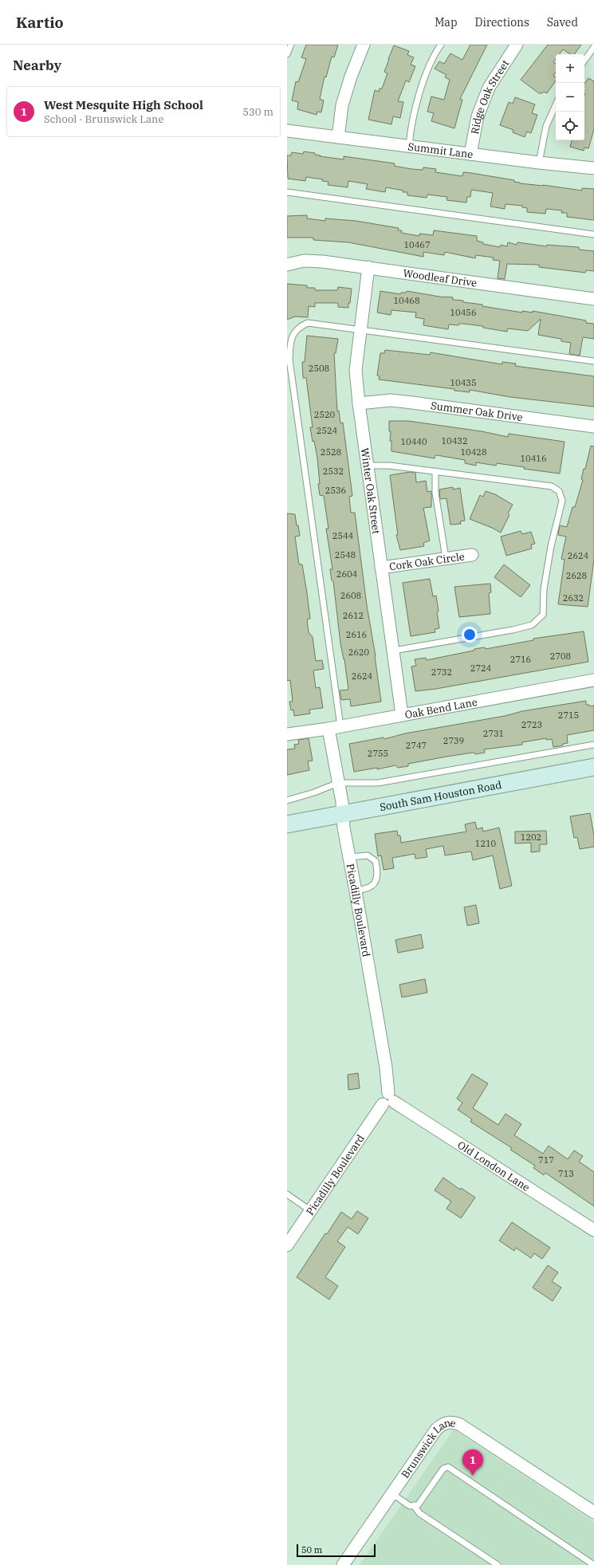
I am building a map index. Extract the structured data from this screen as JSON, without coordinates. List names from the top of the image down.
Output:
{
  "streets": {
    "street": [
      "Ridge Oak Street",
      "Summit Lane",
      "Woodleaf Drive",
      "Summer Oak Drive",
      "Winter Oak Street",
      "Cork Oak Circle",
      "Oak Bend Lane",
      "South Sam Houston Road",
      "Picadilly Boulevard",
      "Old London Lane",
      "Brunswick Lane"
    ]
  },
  "crossings": [
    ["Ridge Oak Street", "Summit Lane"],
    ["Woodleaf Drive", "Winter Oak Street"],
    ["Summer Oak Drive", "Winter Oak Street"],
    ["Winter Oak Street", "Cork Oak Circle"],
    ["Winter Oak Street", "Oak Bend Lane"],
    ["Oak Bend Lane", "Picadilly Boulevard"],
    ["South Sam Houston Road", "Picadilly Boulevard"],
    ["Picadilly Boulevard", "Old London Lane"]
  ],
  "house_numbers": [
    "10467",
    "10468",
    "10456",
    "2508",
    "10435",
    "2520",
    "2524",
    "10432",
    "10440",
    "2528",
    "10428",
    "10416",
    "2532",
    "2536",
    "2544",
    "2548",
    "2624",
    "2604",
    "2628",
    "2608",
    "2632",
    "2612",
    "2616",
    "2620",
    "2708",
    "2716",
    "2724",
    "2732",
    "2624",
    "2715",
    "2723",
    "2731",
    "2739",
    "2747",
    "2755",
    "1202",
    "1210",
    "717",
    "713"
  ],
  "scale_bar": "50 m",
  "page": {
    "header": "Kartio",
    "nav": ["Map", "Directions", "Saved"],
    "heading": "Nearby",
    "map_buttons": ["+", "−"],
    "list": [
      {
        "mark": "1",
        "name": "West Mesquite High School",
        "note": "School · Brunswick Lane",
        "value": "530 m"
      }
    ],
    "pins": "1",
    "scale": "50 m"
  }
}
